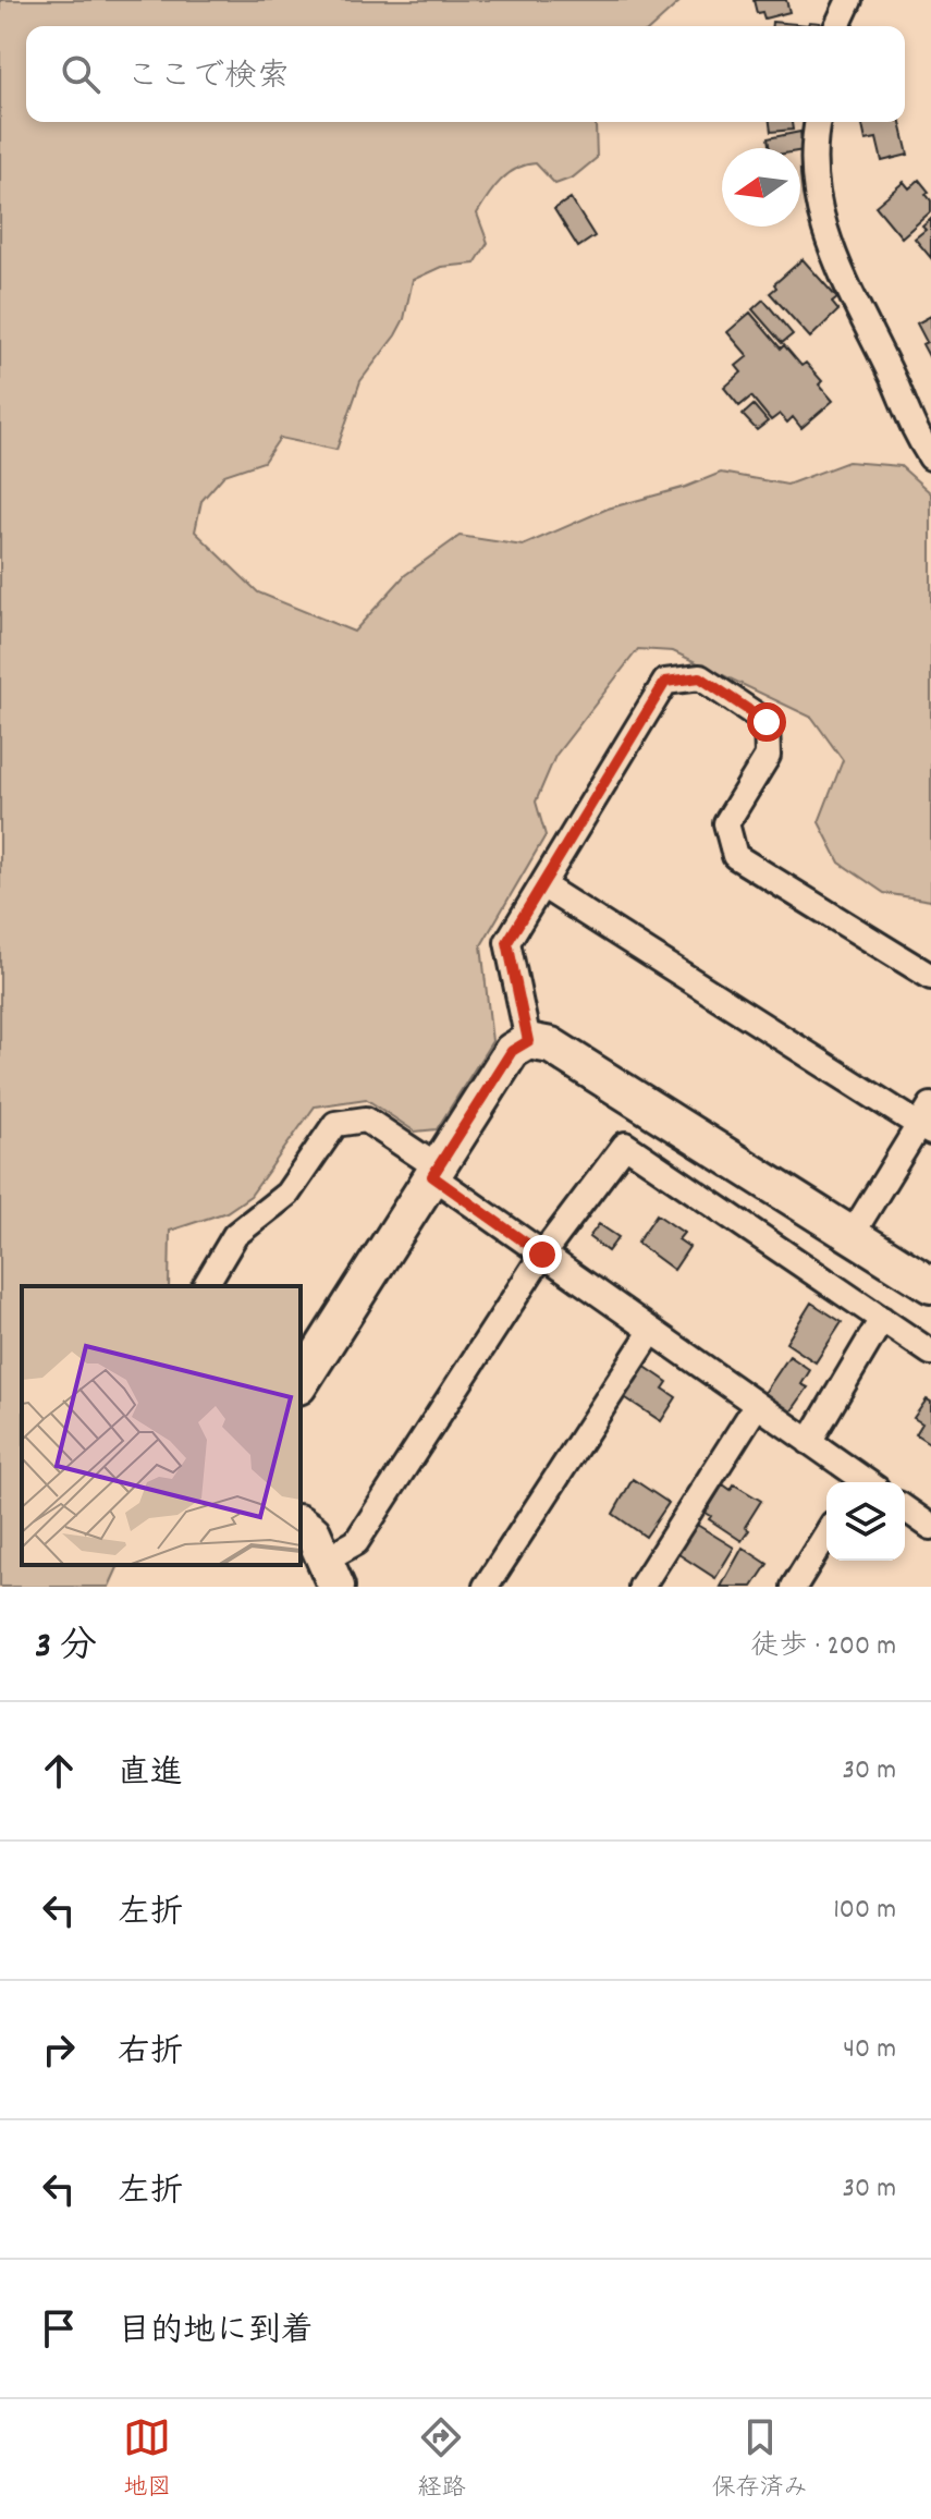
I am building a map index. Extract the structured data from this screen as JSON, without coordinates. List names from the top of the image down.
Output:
{
  "north": "left",
  "page": {
    "search": "ここで検索",
    "heading": ["3 分", "徒歩 · 200 m"],
    "list": [
      ["直進", "30 m"],
      ["左折", "100 m"],
      ["右折", "40 m"],
      ["左折", "30 m"],
      "目的地に到着"
    ],
    "nav": ["地図", "経路", "保存済み"]
  }
}
